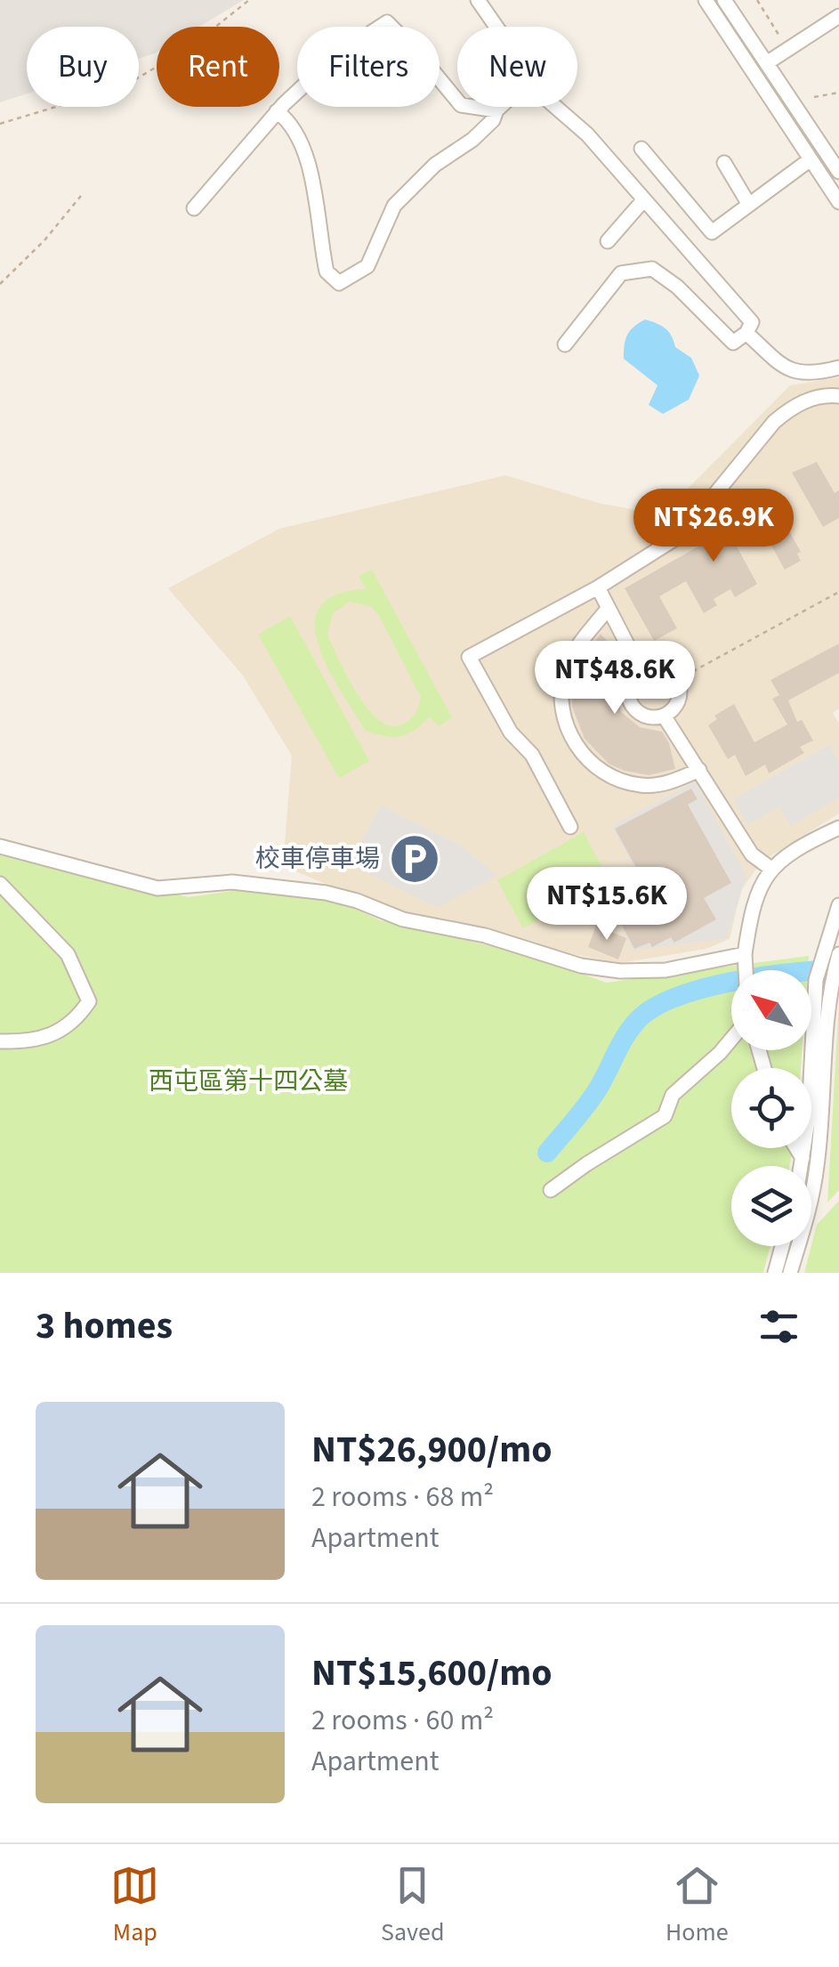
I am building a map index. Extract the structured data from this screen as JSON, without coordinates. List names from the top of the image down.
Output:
{
  "parks": ["西屯區第十四公墓"],
  "places": {
    "parking": ["校車停車場"]
  },
  "north": "top left",
  "page": {
    "chip": [
      "Buy",
      "Rent",
      "Filters",
      "New"
    ],
    "price": ["NT$26.9K", "NT$48.6K", "NT$15.6K"],
    "heading": "3 homes",
    "list": [
      {
        "name": "NT$26,900/mo",
        "note": "2 rooms · 68 m² · Apartment"
      },
      {
        "name": "NT$15,600/mo",
        "note": "2 rooms · 60 m² · Apartment"
      }
    ],
    "tabs": ["Map", "Saved", "Home"]
  }
}
